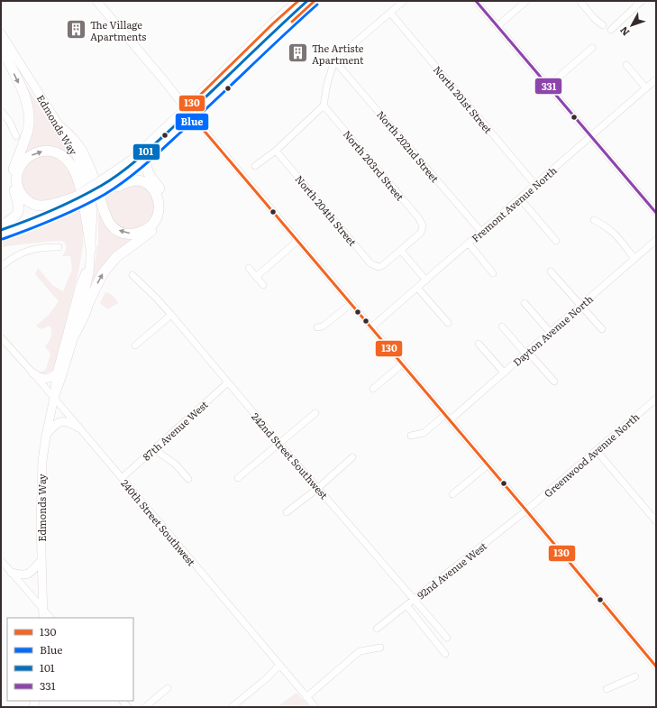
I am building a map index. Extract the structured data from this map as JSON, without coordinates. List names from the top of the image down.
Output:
{
  "streets": {
    "main road": ["Edmonds Way"],
    "street": [
      "North 201st Street",
      "North 202nd Street",
      "North 203rd Street",
      "Fremont Avenue North",
      "North 204th Street",
      "Dayton Avenue North",
      "87th Avenue West",
      "Greenwood Avenue North",
      "242nd Street Southwest",
      "240th Street Southwest",
      "92nd Avenue West"
    ]
  },
  "crossings": [
    ["North 201st Street", "Fremont Avenue North"],
    ["Edmonds Way", "240th Street Southwest"],
    ["North 202nd Street", "Fremont Avenue North"],
    ["North 203rd Street", "North 204th Street"],
    ["87th Avenue West", "242nd Street Southwest"],
    ["87th Avenue West", "240th Street Southwest"],
    ["Greenwood Avenue North", "92nd Avenue West"],
    ["242nd Street Southwest", "92nd Avenue West"]
  ],
  "places": {
    "building": ["The Village Apartments", "The Artiste Apartment"]
  },
  "lines": [
    "transit line 130",
    "transit line 101",
    "transit line 331",
    "transit line Blue"
  ],
  "legend": [
    "130",
    "Blue",
    "101",
    "331"
  ],
  "north": "bottom left"
}
